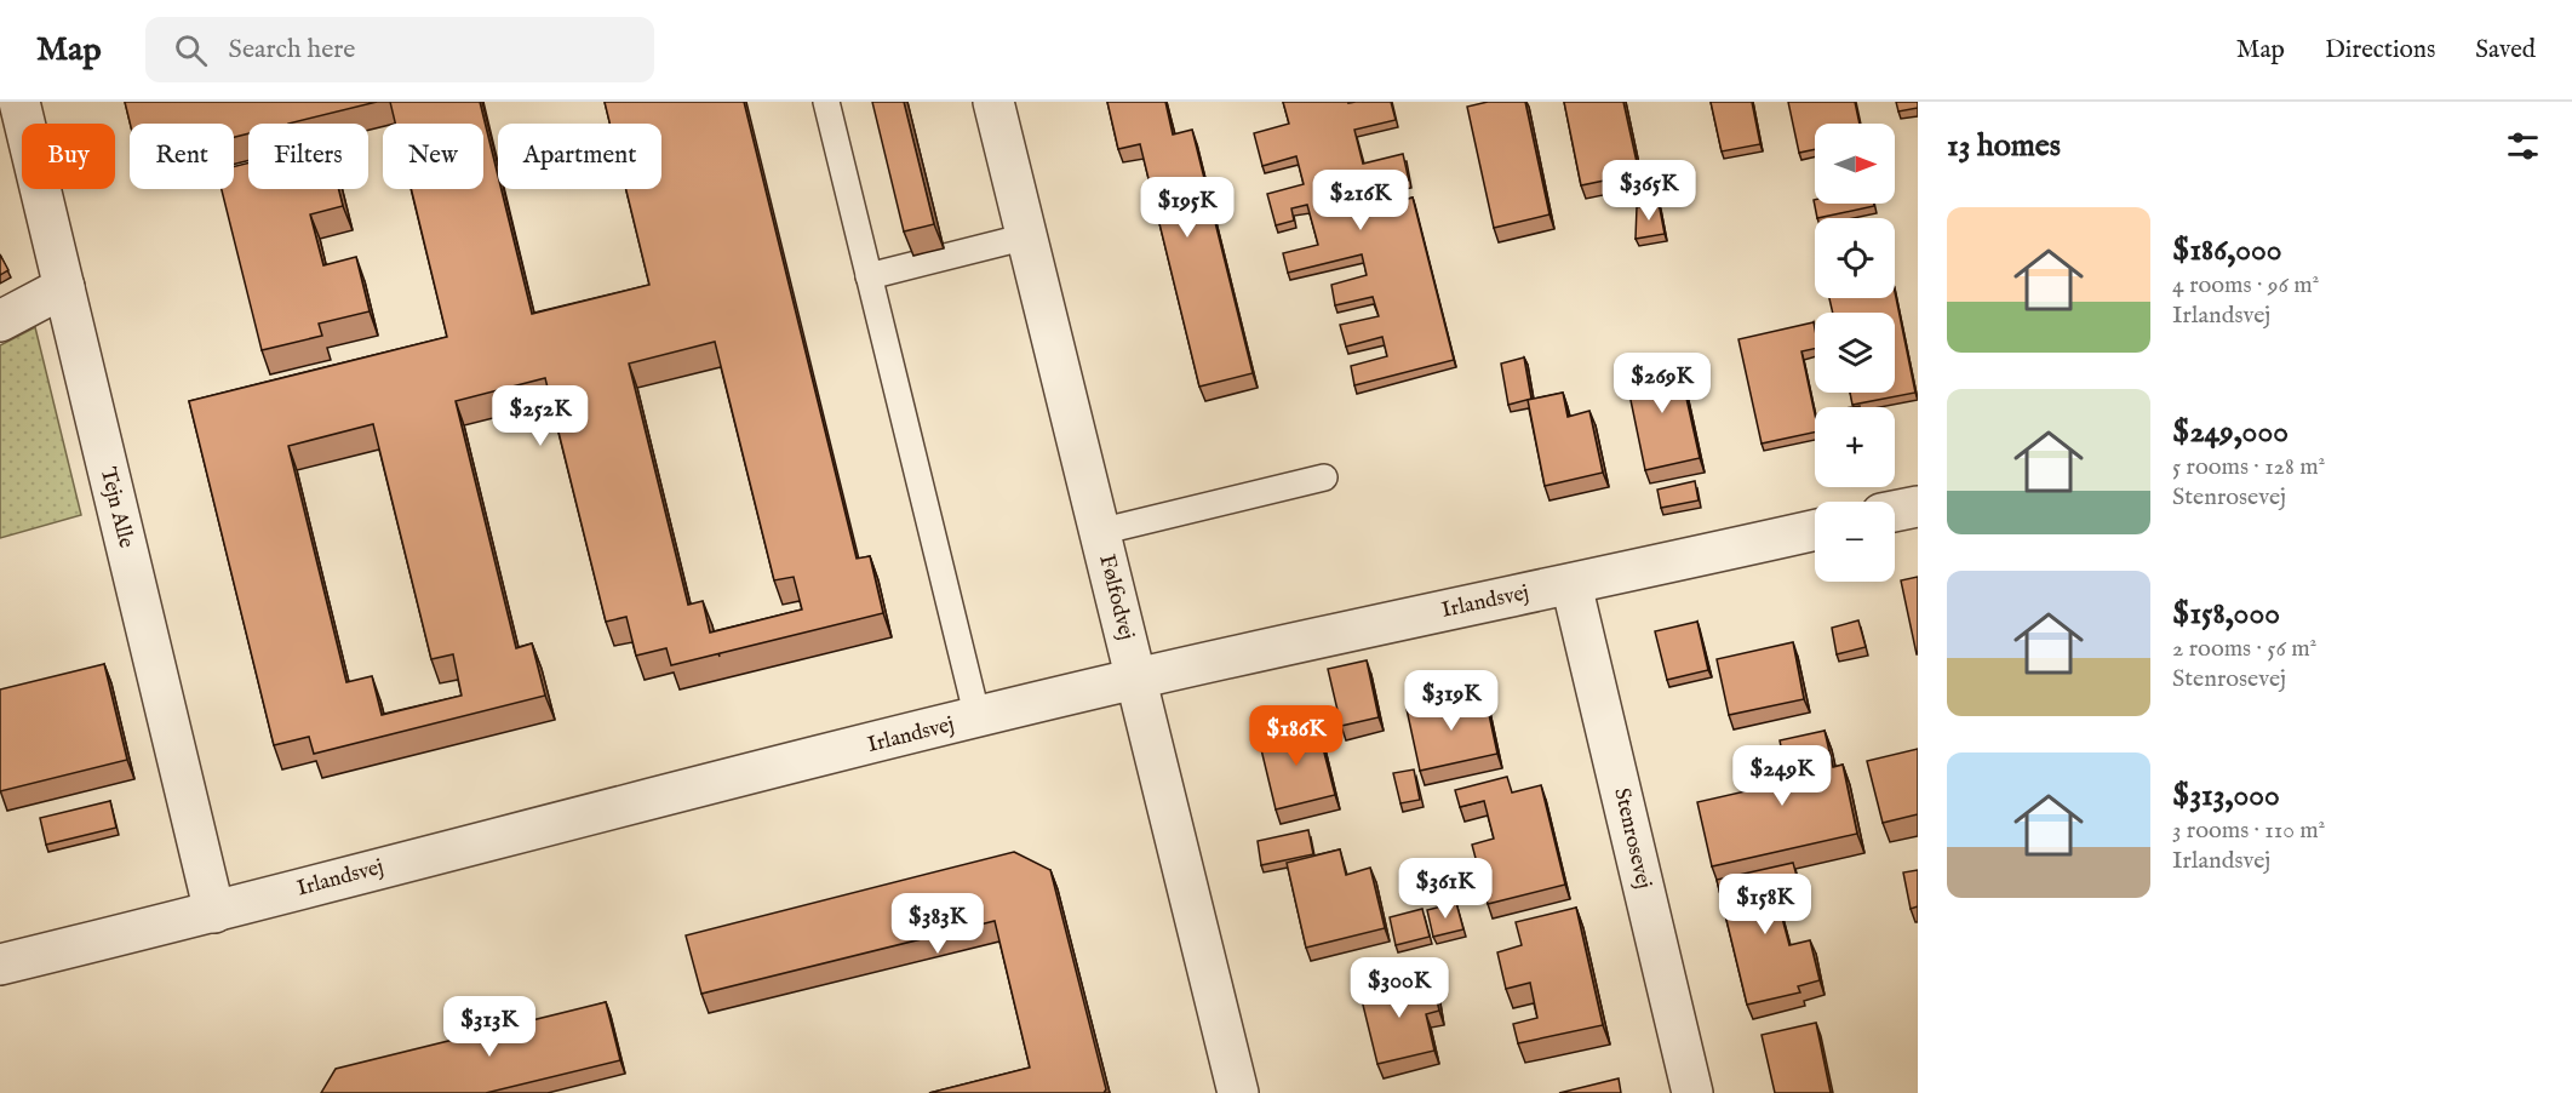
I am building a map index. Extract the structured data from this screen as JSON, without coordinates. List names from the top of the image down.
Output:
{
  "streets": {
    "street": [
      "Tejn Alle",
      "Følfodvej",
      "Irlandsvej",
      "Stenrosevej"
    ]
  },
  "crossings": [
    ["Tejn Alle", "Irlandsvej"],
    ["Følfodvej", "Irlandsvej"],
    ["Irlandsvej", "Stenrosevej"]
  ],
  "north": "right",
  "page": {
    "header": "Map",
    "search": "Search here",
    "nav": ["Map", "Directions", "Saved"],
    "heading": "13 homes",
    "map_buttons": ["+", "−"],
    "chip": [
      "Buy",
      "Rent",
      "Filters",
      "New",
      "Apartment"
    ],
    "price": [
      "$365K",
      "$216K",
      "$195K",
      "$269K",
      "$252K",
      "$319K",
      "$186K",
      "$249K",
      "$361K",
      "$158K",
      "$383K",
      "$300K",
      "$313K"
    ],
    "list": [
      {
        "name": "$186,000",
        "note": "4 rooms · 96 m² · Irlandsvej"
      },
      {
        "name": "$249,000",
        "note": "5 rooms · 128 m² · Stenrosevej"
      },
      {
        "name": "$158,000",
        "note": "2 rooms · 56 m² · Stenrosevej"
      },
      {
        "name": "$313,000",
        "note": "3 rooms · 110 m² · Irlandsvej"
      }
    ]
  }
}
